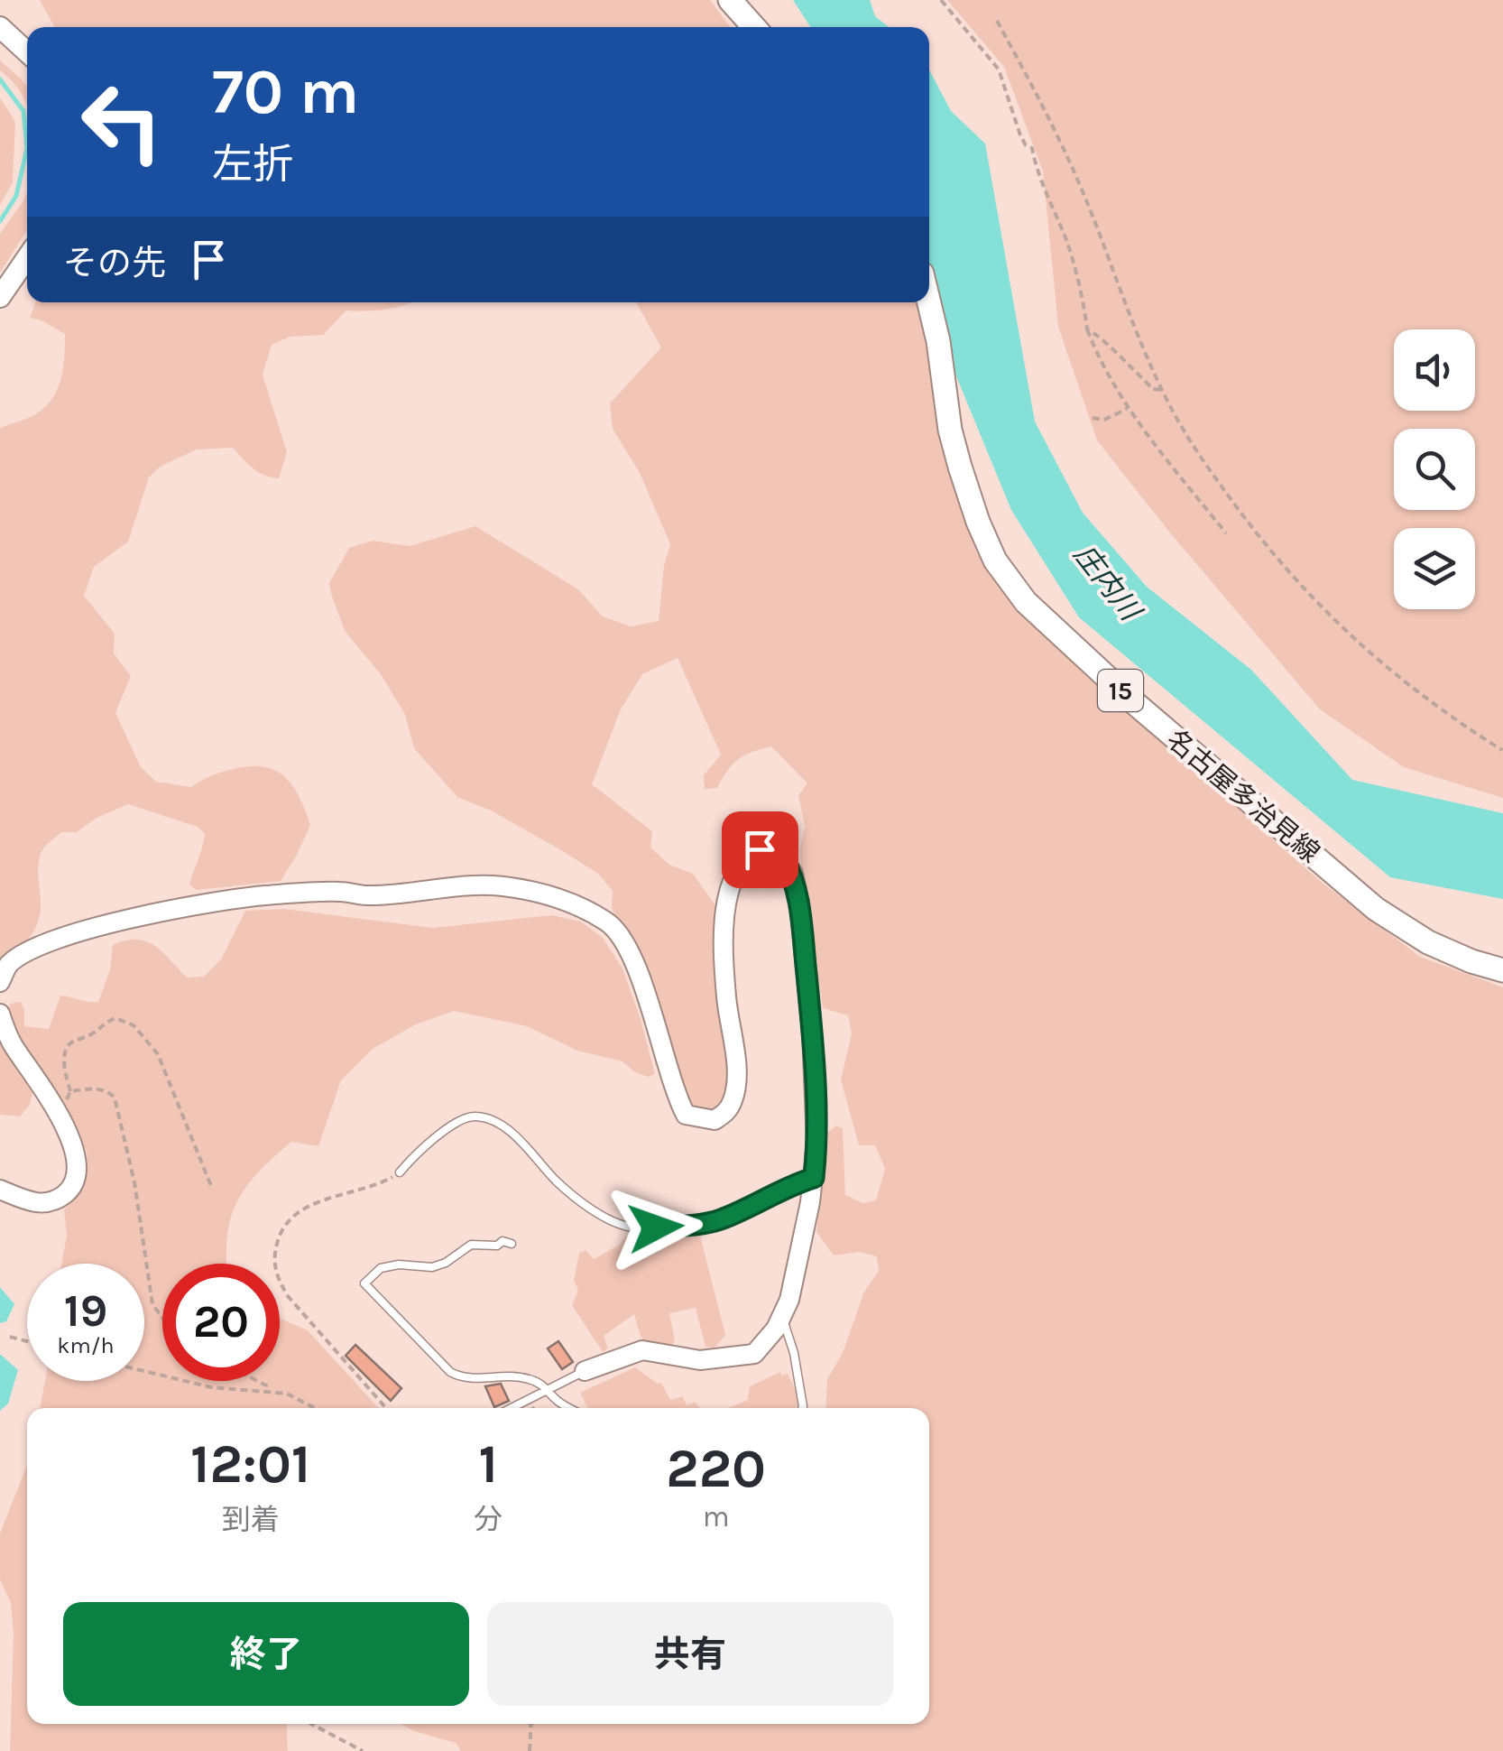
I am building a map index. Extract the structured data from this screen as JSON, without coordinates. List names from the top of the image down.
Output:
{
  "streets": {
    "main road": ["15", "名古屋多治見線"]
  },
  "water": ["庄内川"],
  "page": {
    "turn": ["70 m", "左折"],
    "then": "その先",
    "speed": "19 km/h",
    "limit": "20",
    "eta": [
      "12:01",
      "到着",
      "1",
      "分",
      "220",
      "m"
    ],
    "buttons": ["終了", "共有"]
  }
}
